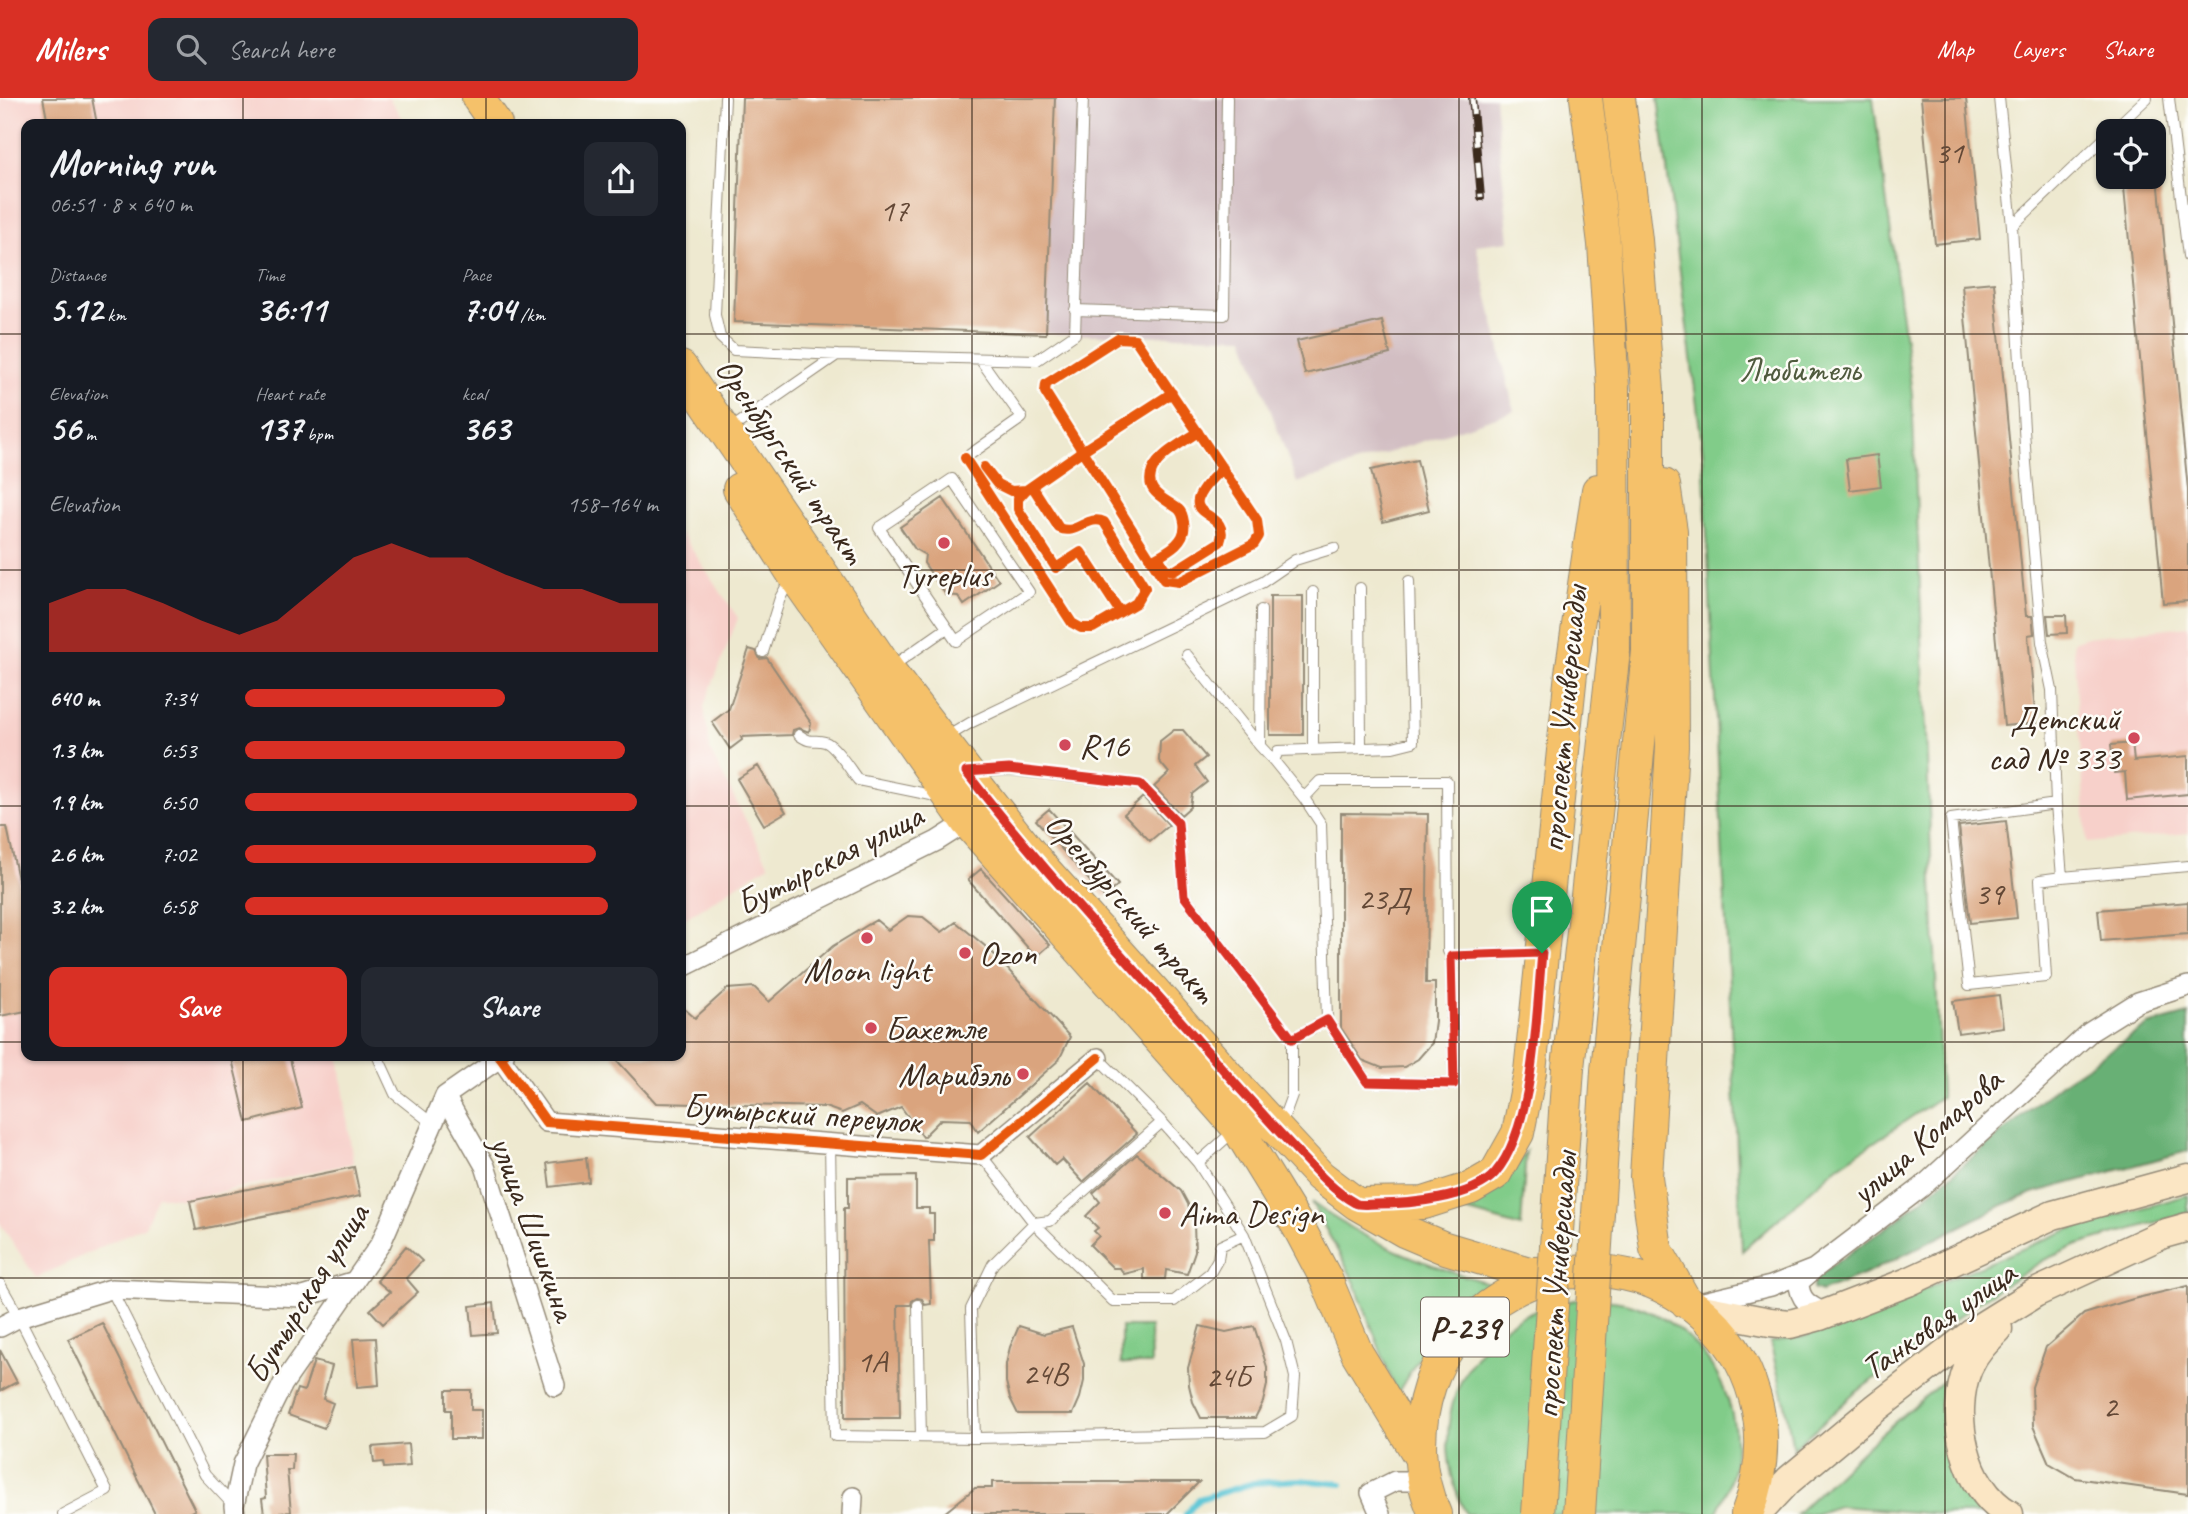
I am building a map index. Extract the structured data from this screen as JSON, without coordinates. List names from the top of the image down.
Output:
{
  "streets": {
    "main road": [
      "Оренбургский тракт",
      "проспект Универсиады",
      "Танковая улица",
      "Р-239"
    ],
    "street": [
      "Бутырская улица",
      "Бутырский переулок",
      "улица Комарова",
      "улица Шишкина"
    ]
  },
  "crossings": [
    ["Оренбургский тракт", "Бутырская улица"],
    ["Оренбургский тракт", "Р-239"],
    ["Бутырская улица", "улица Шишкина"],
    ["улица Комарова", "Танковая улица"],
    ["улица Комарова", "Р-239"],
    ["Танковая улица", "Р-239"]
  ],
  "parks": ["Любитель"],
  "places": [
    "Tyreplus",
    "Детский сад № 333",
    "R16",
    "Moon light",
    "Ozon",
    "Бахетле",
    "Марибэль",
    "Aima Design"
  ],
  "house_numbers": [
    "31",
    "17",
    "39",
    "23Д",
    "1А",
    "24В",
    "24Б",
    "2"
  ],
  "page": {
    "header": "Milers",
    "search": "Search here",
    "nav": ["Map", "Layers", "Share"],
    "heading": ["Morning run", "06:51 · 8 × 640 m"],
    "stats": [
      ["Distance", "5.12 km"],
      ["Time", "36:11"],
      ["Pace", "7:04 /km"],
      ["Elevation", "56 m"],
      ["Heart rate", "137 bpm"],
      ["kcal", "363"]
    ],
    "chart": ["Elevation", "158–164 m"],
    "list": [
      {
        "name": "640 m",
        "note": "7:34"
      },
      {
        "name": "1.3 km",
        "note": "6:53"
      },
      {
        "name": "1.9 km",
        "note": "6:50"
      },
      {
        "name": "2.6 km",
        "note": "7:02"
      },
      {
        "name": "3.2 km",
        "note": "6:58"
      }
    ],
    "buttons": ["Save", "Share"]
  }
}
